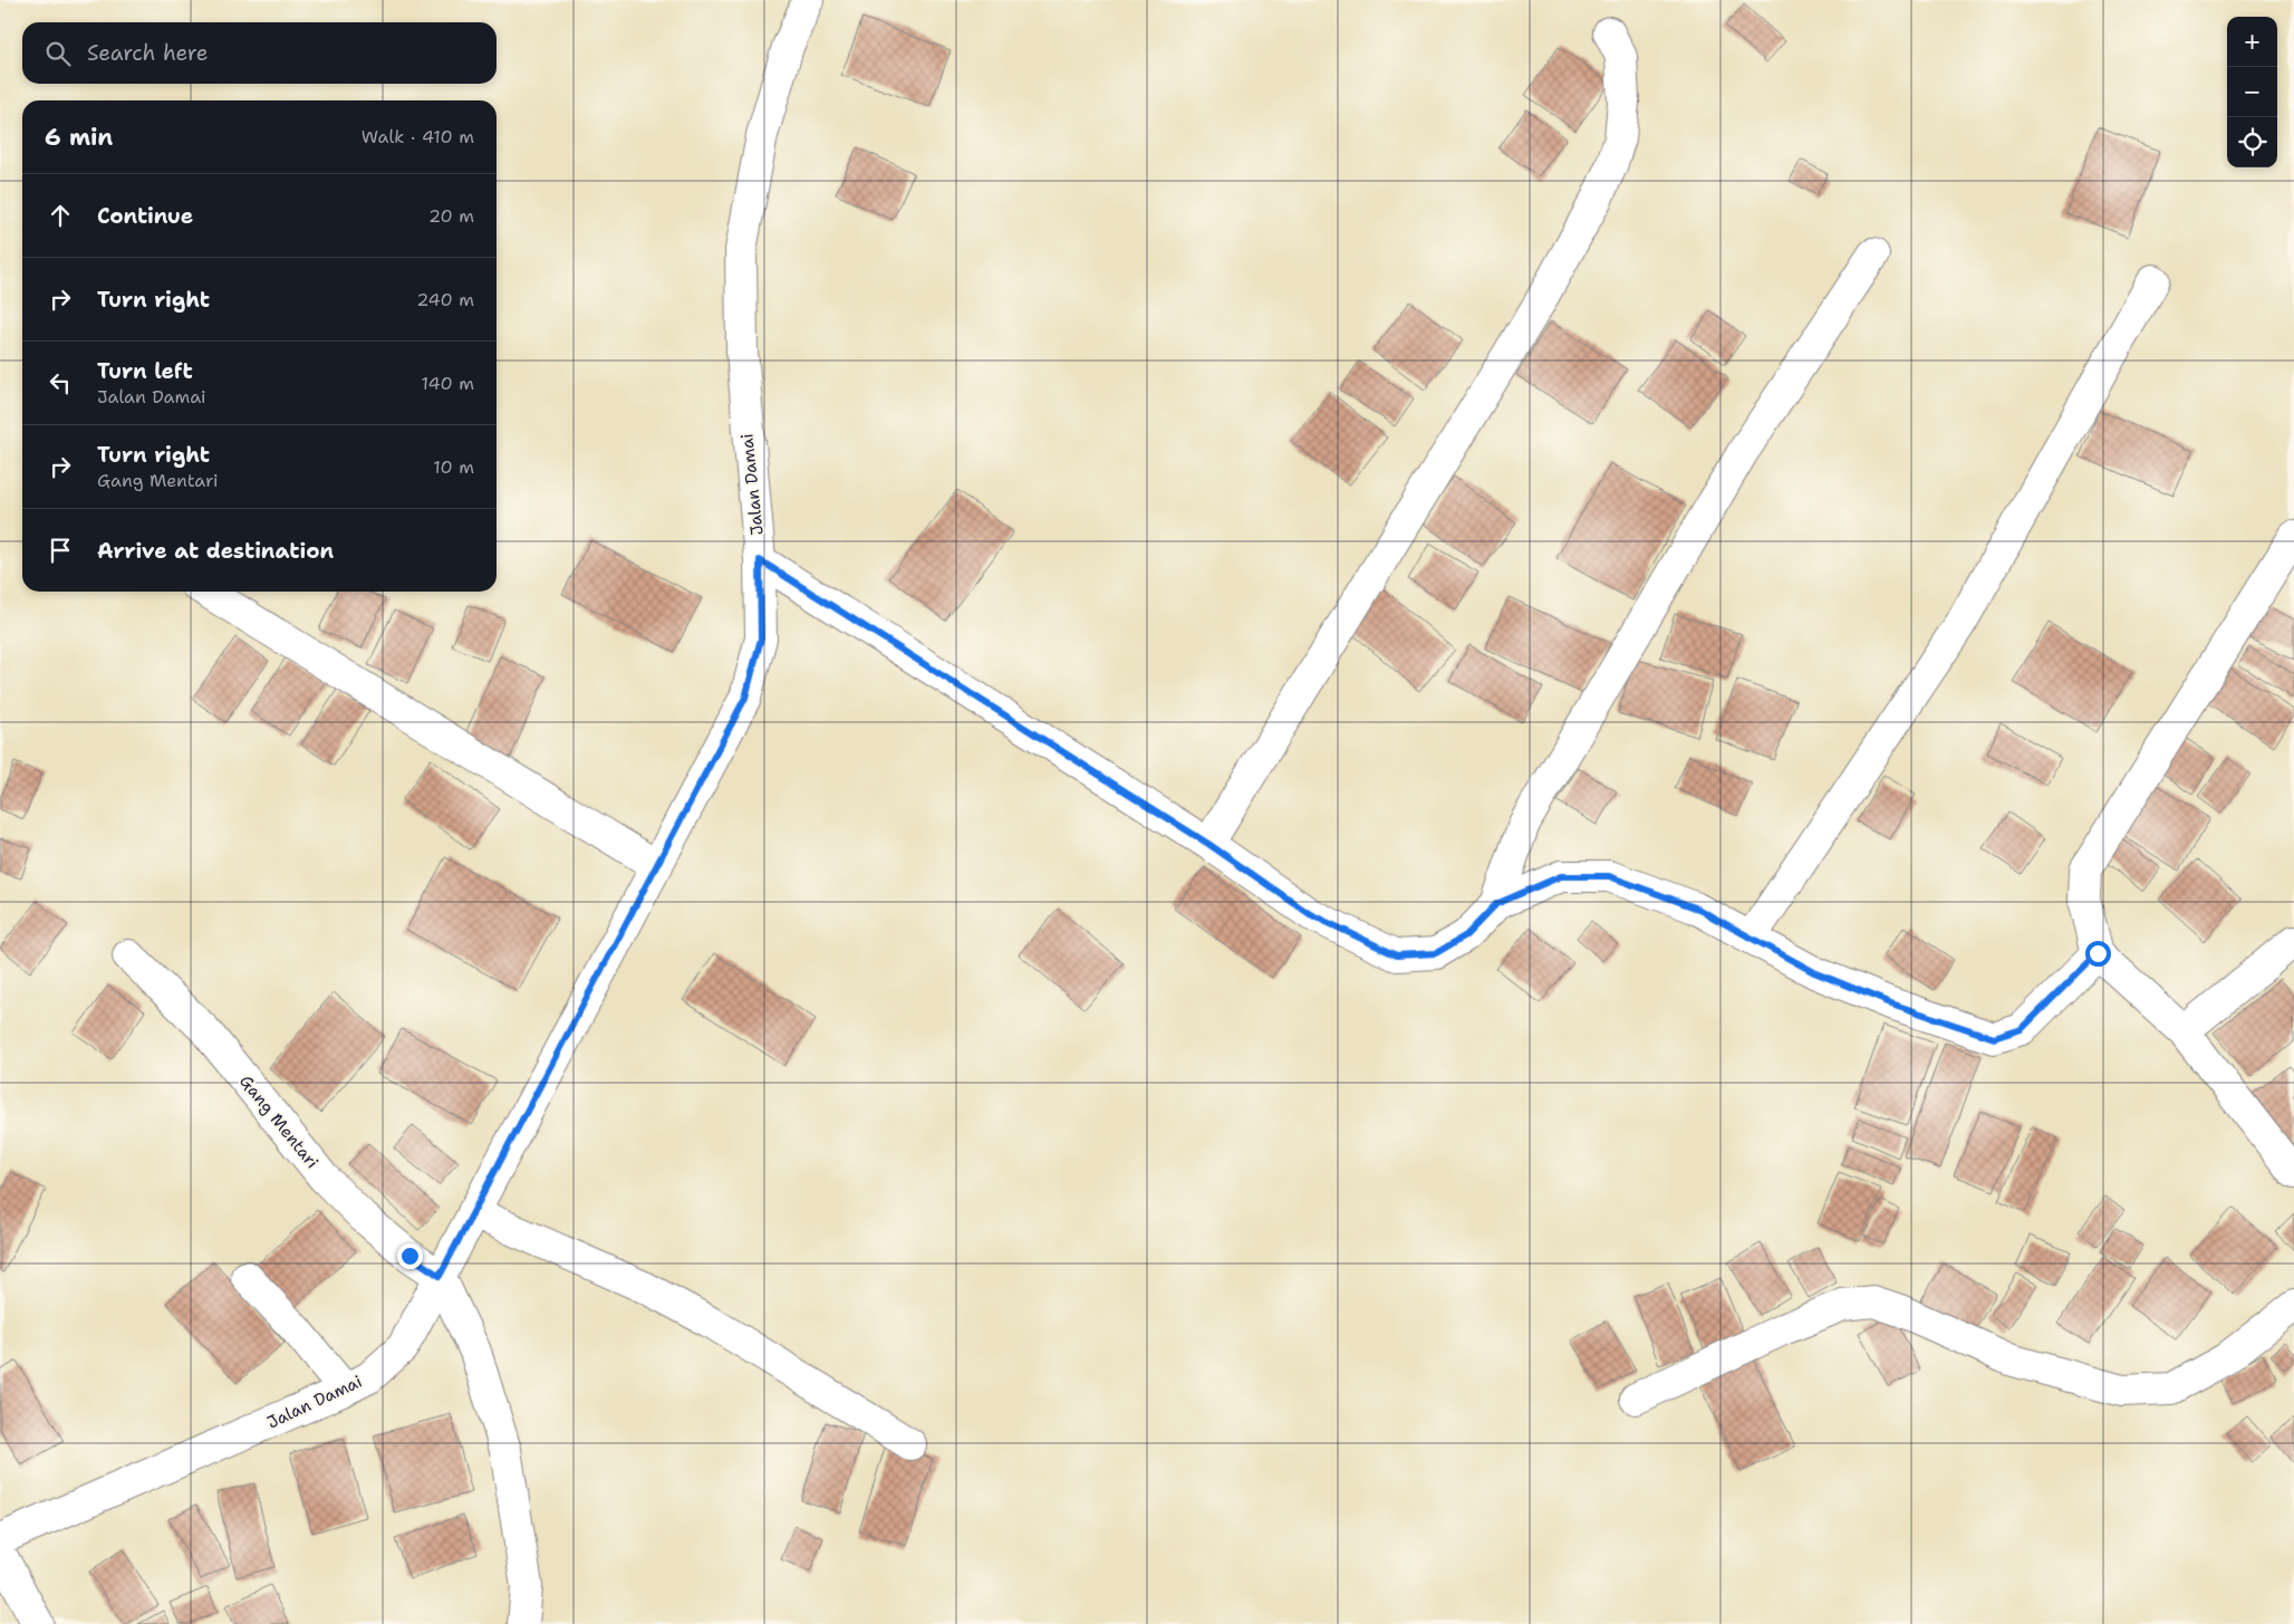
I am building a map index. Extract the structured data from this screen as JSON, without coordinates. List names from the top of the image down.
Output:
{
  "streets": {
    "street": ["Jalan Damai", "Gang Mentari"]
  },
  "crossings": [
    ["Jalan Damai", "Gang Mentari"]
  ],
  "page": {
    "map_buttons": ["+", "−"],
    "search": "Search here",
    "heading": ["6 min", "Walk · 410 m"],
    "list": [
      ["Continue", "20 m"],
      ["Turn right", "240 m"],
      ["Turn left", "Jalan Damai", "140 m"],
      ["Turn right", "Gang Mentari", "10 m"],
      "Arrive at destination"
    ]
  }
}
